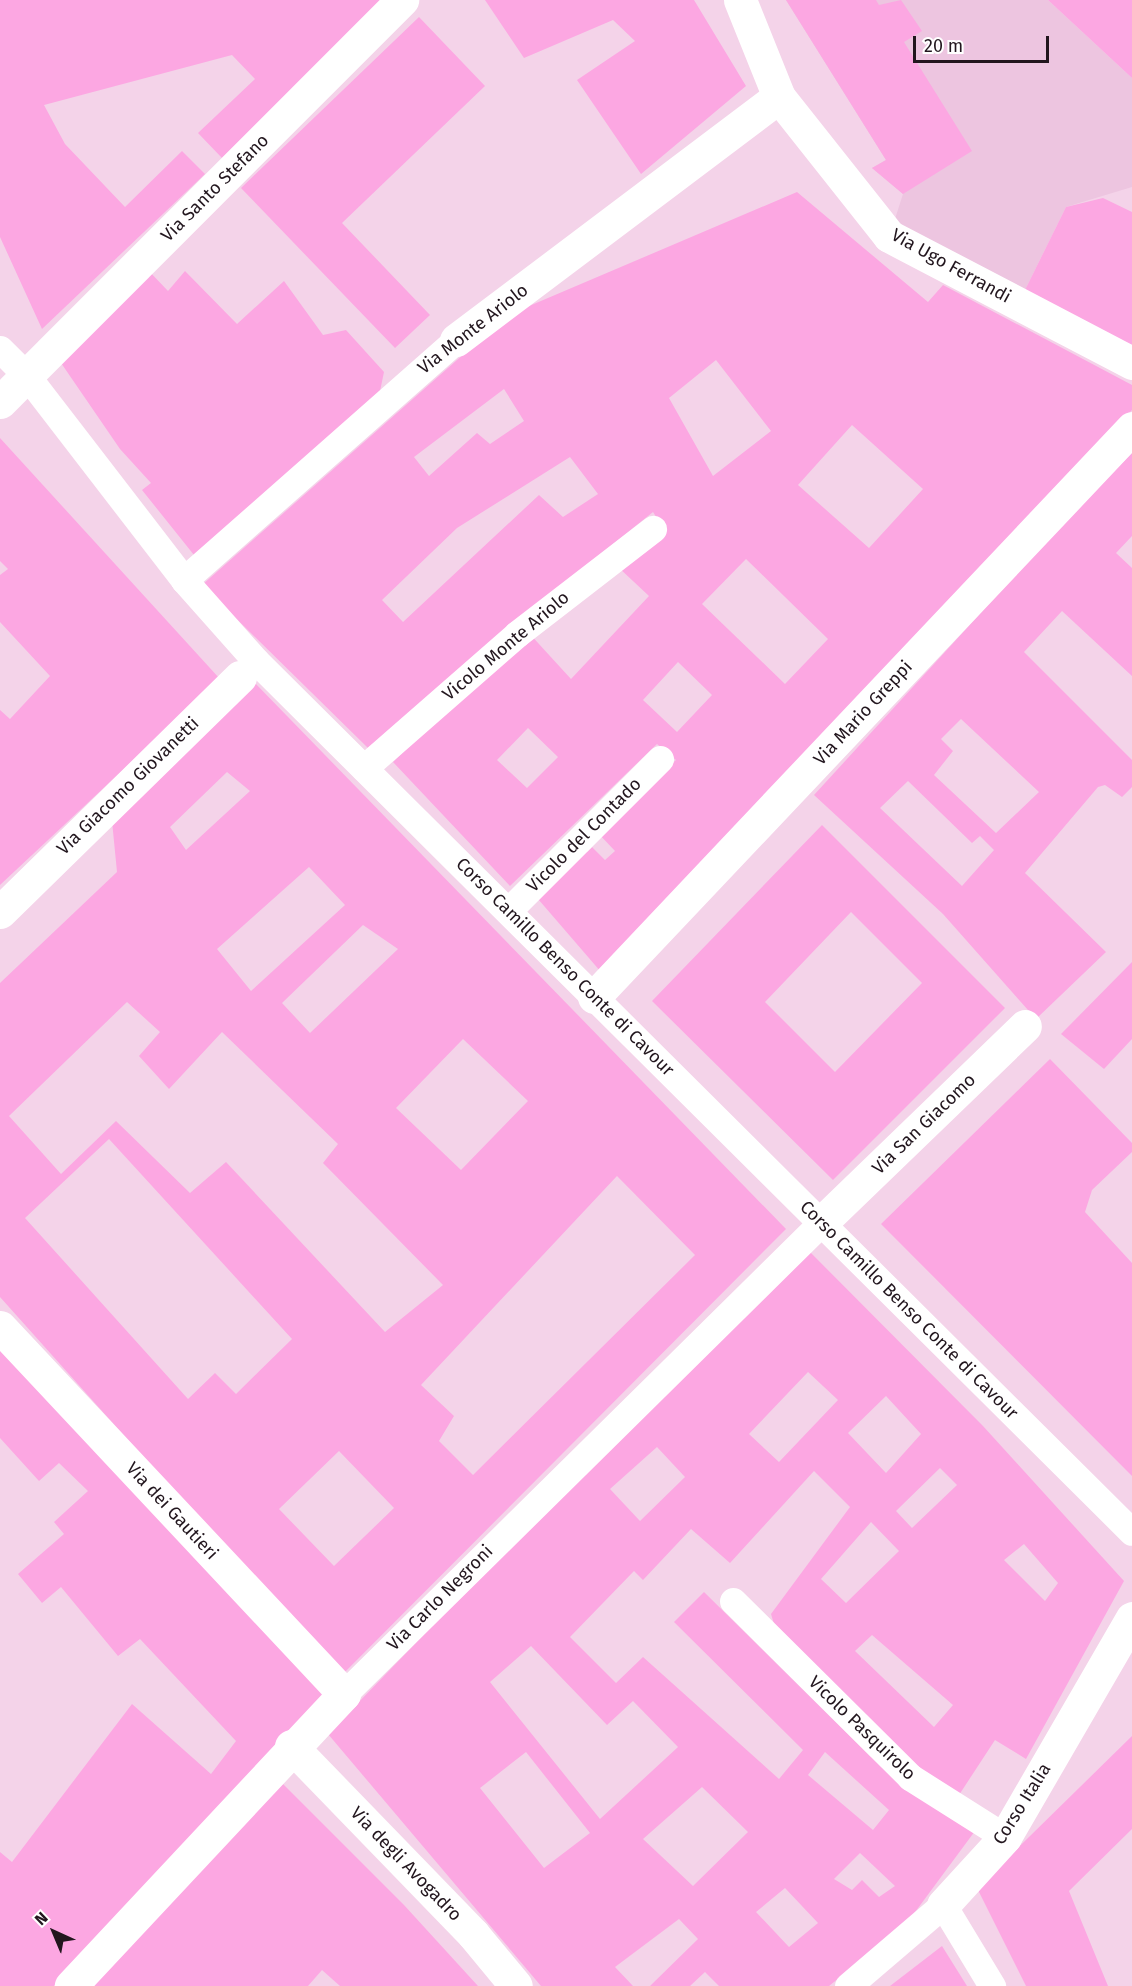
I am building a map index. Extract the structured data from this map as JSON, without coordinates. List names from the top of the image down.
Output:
{
  "streets": {
    "street": [
      "Via Santo Stefano",
      "Via Ugo Ferrandi",
      "Via Monte Ariolo",
      "Vicolo Monte Ariolo",
      "Via Mario Greppi",
      "Via Giacomo Giovanetti",
      "Vicolo del Contado",
      "Corso Camillo Benso Conte di Cavour",
      "Via San Giacomo",
      "Via dei Gautieri",
      "Via Carlo Negroni",
      "Vicolo Pasquirolo",
      "Corso Italia",
      "Via degli Avogadro"
    ]
  },
  "crossings": [
    ["Via Santo Stefano", "Corso Camillo Benso Conte di Cavour"],
    ["Via Ugo Ferrandi", "Via Monte Ariolo"],
    ["Via Monte Ariolo", "Corso Camillo Benso Conte di Cavour"],
    ["Vicolo Monte Ariolo", "Corso Camillo Benso Conte di Cavour"],
    ["Via Mario Greppi", "Corso Camillo Benso Conte di Cavour"],
    ["Via Giacomo Giovanetti", "Corso Camillo Benso Conte di Cavour"],
    ["Vicolo del Contado", "Corso Camillo Benso Conte di Cavour"],
    ["Corso Camillo Benso Conte di Cavour", "Via San Giacomo"],
    ["Corso Camillo Benso Conte di Cavour", "Via Carlo Negroni"],
    ["Via San Giacomo", "Via Carlo Negroni"],
    ["Via dei Gautieri", "Via Carlo Negroni"],
    ["Via Carlo Negroni", "Via degli Avogadro"],
    ["Vicolo Pasquirolo", "Corso Italia"]
  ],
  "scale_bar": "20 m",
  "north": "top left"
}
